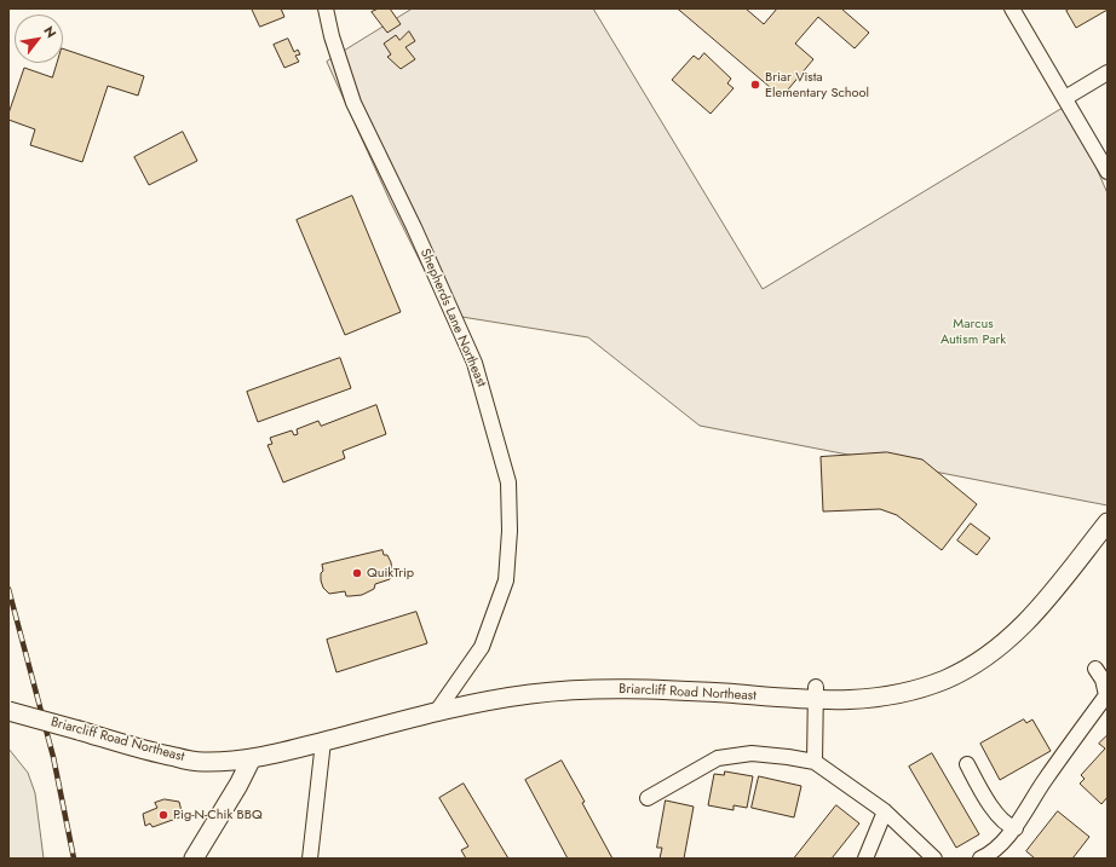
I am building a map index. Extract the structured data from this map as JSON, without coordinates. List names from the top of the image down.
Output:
{
  "streets": {
    "main road": ["Briarcliff Road Northeast"],
    "street": ["Shepherds Lane Northeast"]
  },
  "crossings": [
    ["Shepherds Lane Northeast", "Briarcliff Road Northeast"]
  ],
  "parks": ["Marcus Autism Park"],
  "places": ["Briar Vista Elementary School", "QuikTrip", "Pig-N-Chik BBQ"],
  "north": "top right"
}
